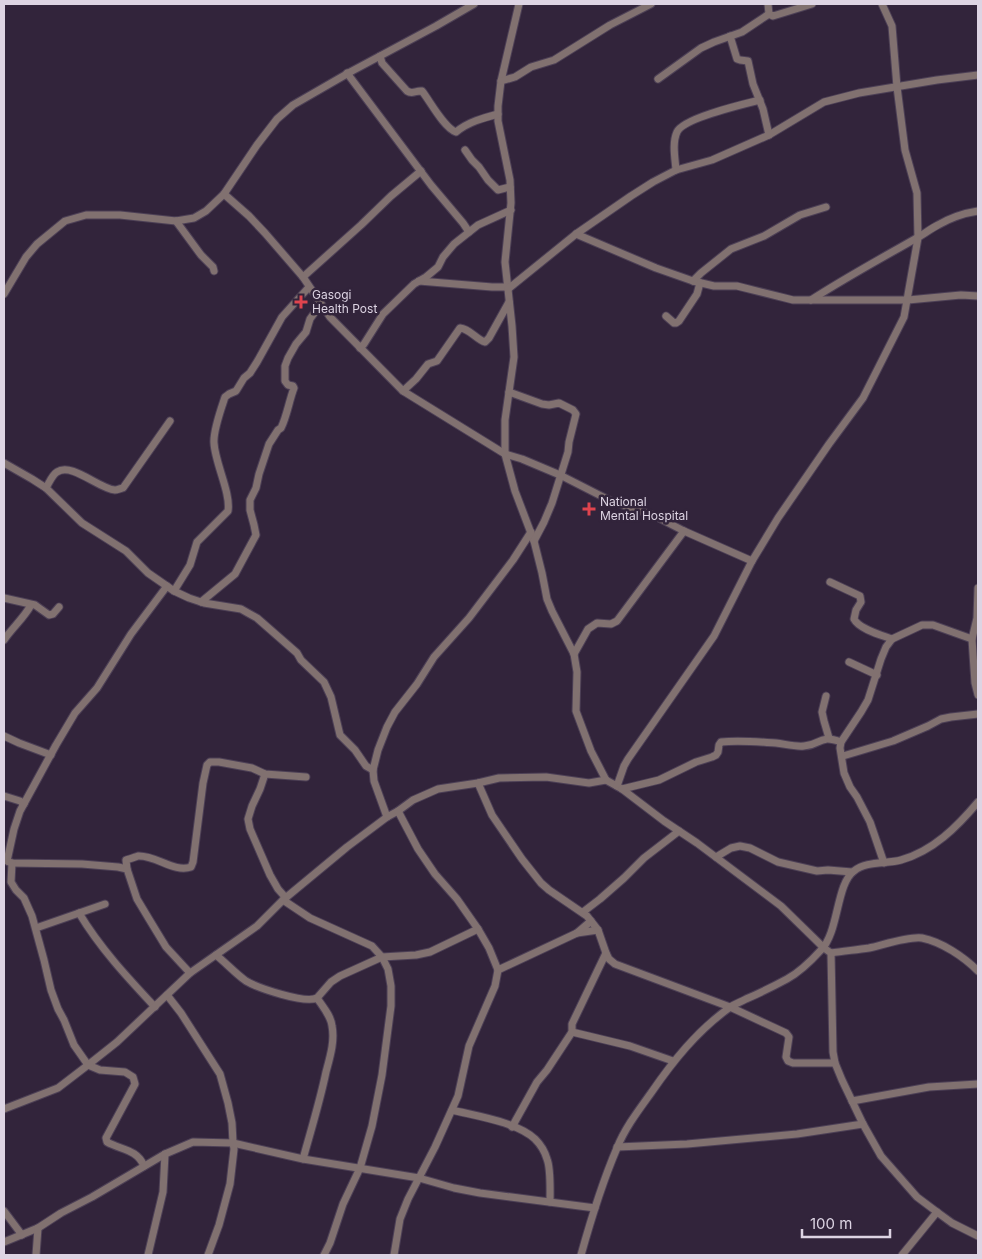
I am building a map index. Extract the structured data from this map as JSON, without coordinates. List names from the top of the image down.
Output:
{
  "places": {
    "health": ["Gasogi Health Post", "National Mental Hospital"]
  },
  "scale_bar": "100 m"
}
